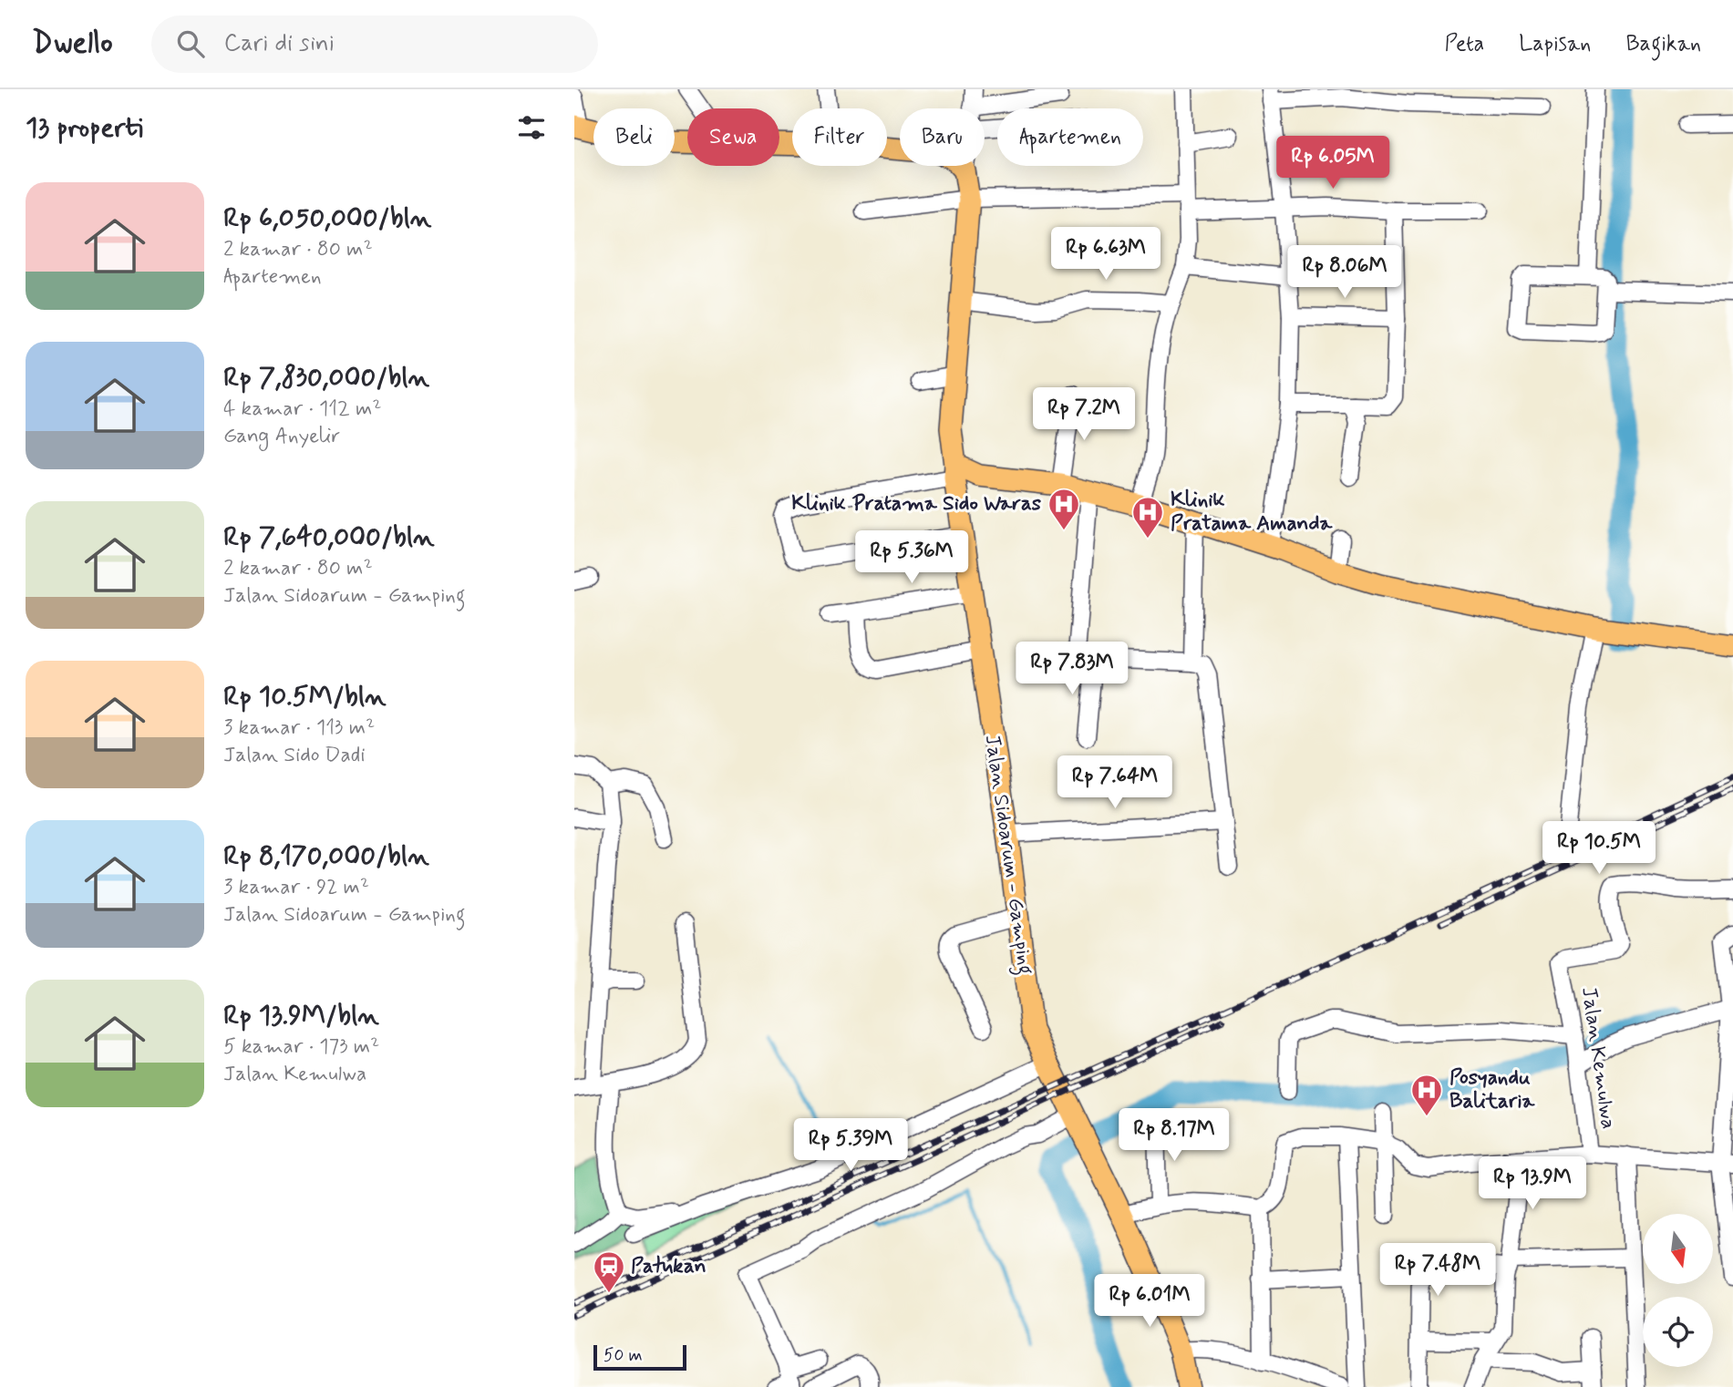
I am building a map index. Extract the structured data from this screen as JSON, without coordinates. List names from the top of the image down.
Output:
{
  "streets": {
    "main road": ["Jalan Sidoarum - Gamping"],
    "street": ["Jalan Kemulwa"]
  },
  "places": {
    "hospital": ["Klinik Pratama Sido Waras", "Klinik Pratama Amanda", "Posyandu Balitaria"],
    "station": ["Patukan"]
  },
  "scale_bar": "50 m",
  "north": "bottom",
  "page": {
    "header": "Dwello",
    "search": "Cari di sini",
    "nav": ["Peta", "Lapisan", "Bagikan"],
    "heading": "13 properti",
    "chip": [
      "Beli",
      "Sewa",
      "Filter",
      "Baru",
      "Apartemen"
    ],
    "price": [
      "Rp 6.05M",
      "Rp 6.63M",
      "Rp 8.06M",
      "Rp 7.2M",
      "Rp 5.36M",
      "Rp 7.83M",
      "Rp 7.64M",
      "Rp 10.5M",
      "Rp 8.17M",
      "Rp 5.39M",
      "Rp 13.9M",
      "Rp 7.48M",
      "Rp 6.01M"
    ],
    "list": [
      {
        "name": "Rp 6,050,000/bln",
        "note": "2 kamar · 80 m² · Apartemen"
      },
      {
        "name": "Rp 7,830,000/bln",
        "note": "4 kamar · 112 m² · Gang Anyelir"
      },
      {
        "name": "Rp 7,640,000/bln",
        "note": "2 kamar · 80 m² · Jalan Sidoarum - Gamping"
      },
      {
        "name": "Rp 10.5M/bln",
        "note": "3 kamar · 113 m² · Jalan Sido Dadi"
      },
      {
        "name": "Rp 8,170,000/bln",
        "note": "3 kamar · 92 m² · Jalan Sidoarum - Gamping"
      },
      {
        "name": "Rp 13.9M/bln",
        "note": "5 kamar · 173 m² · Jalan Kemulwa"
      }
    ],
    "scale": "50 m"
  }
}
